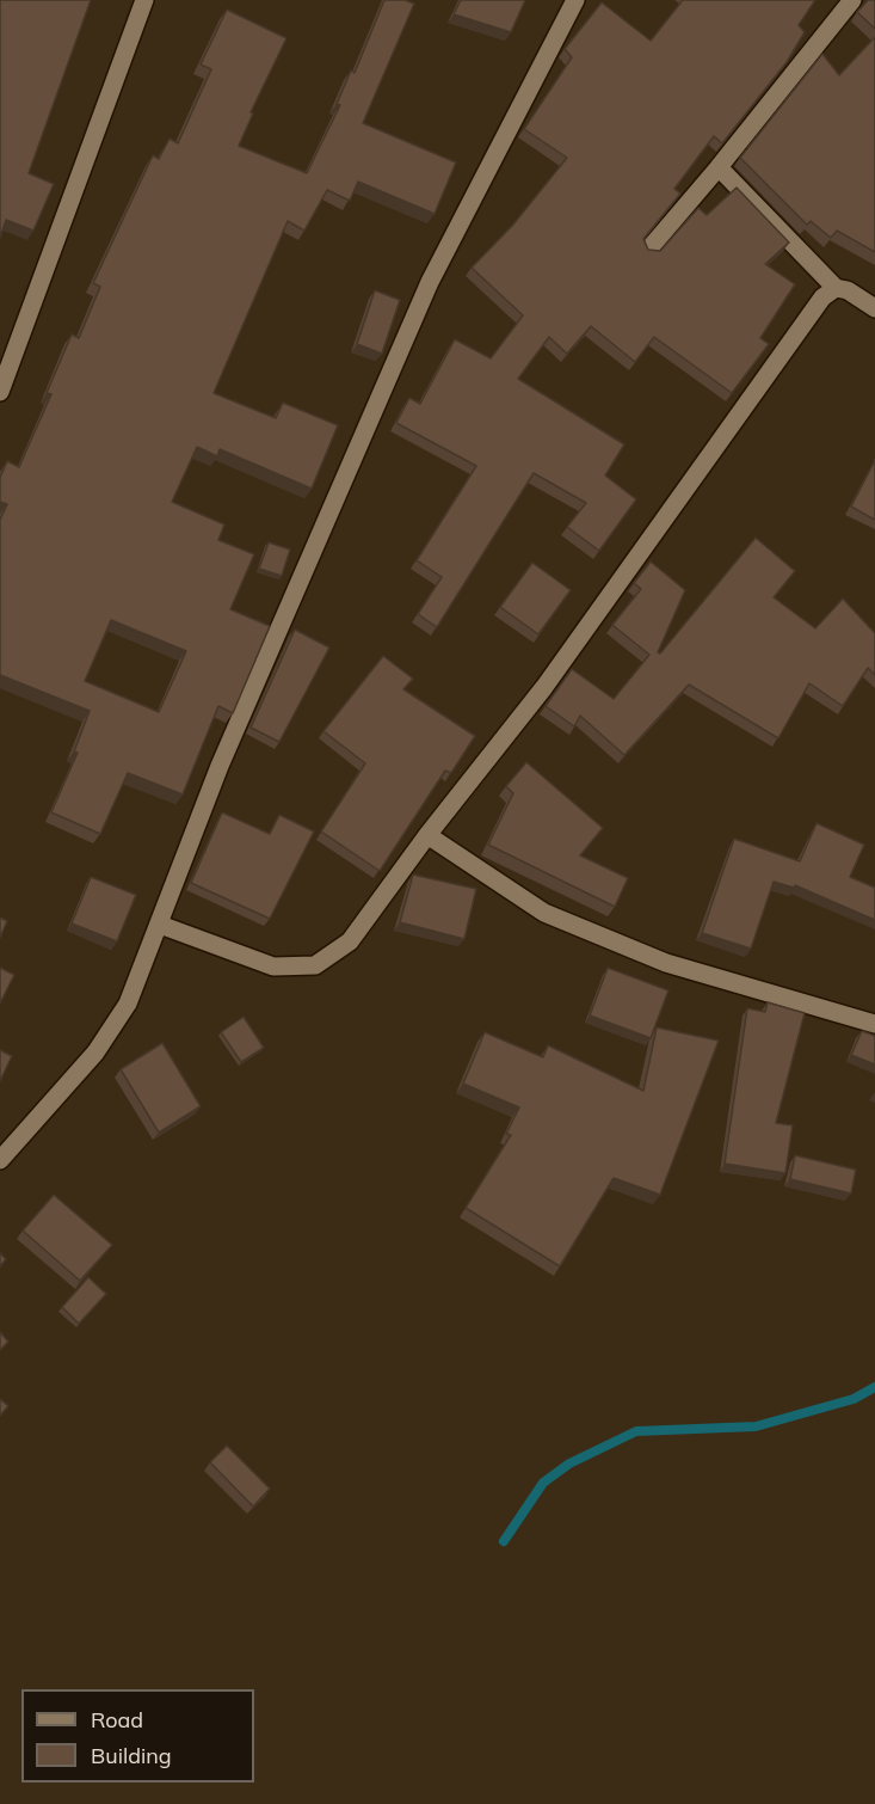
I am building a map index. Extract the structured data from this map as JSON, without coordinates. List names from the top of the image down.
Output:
{
  "legend": ["Road", "Building"]
}
